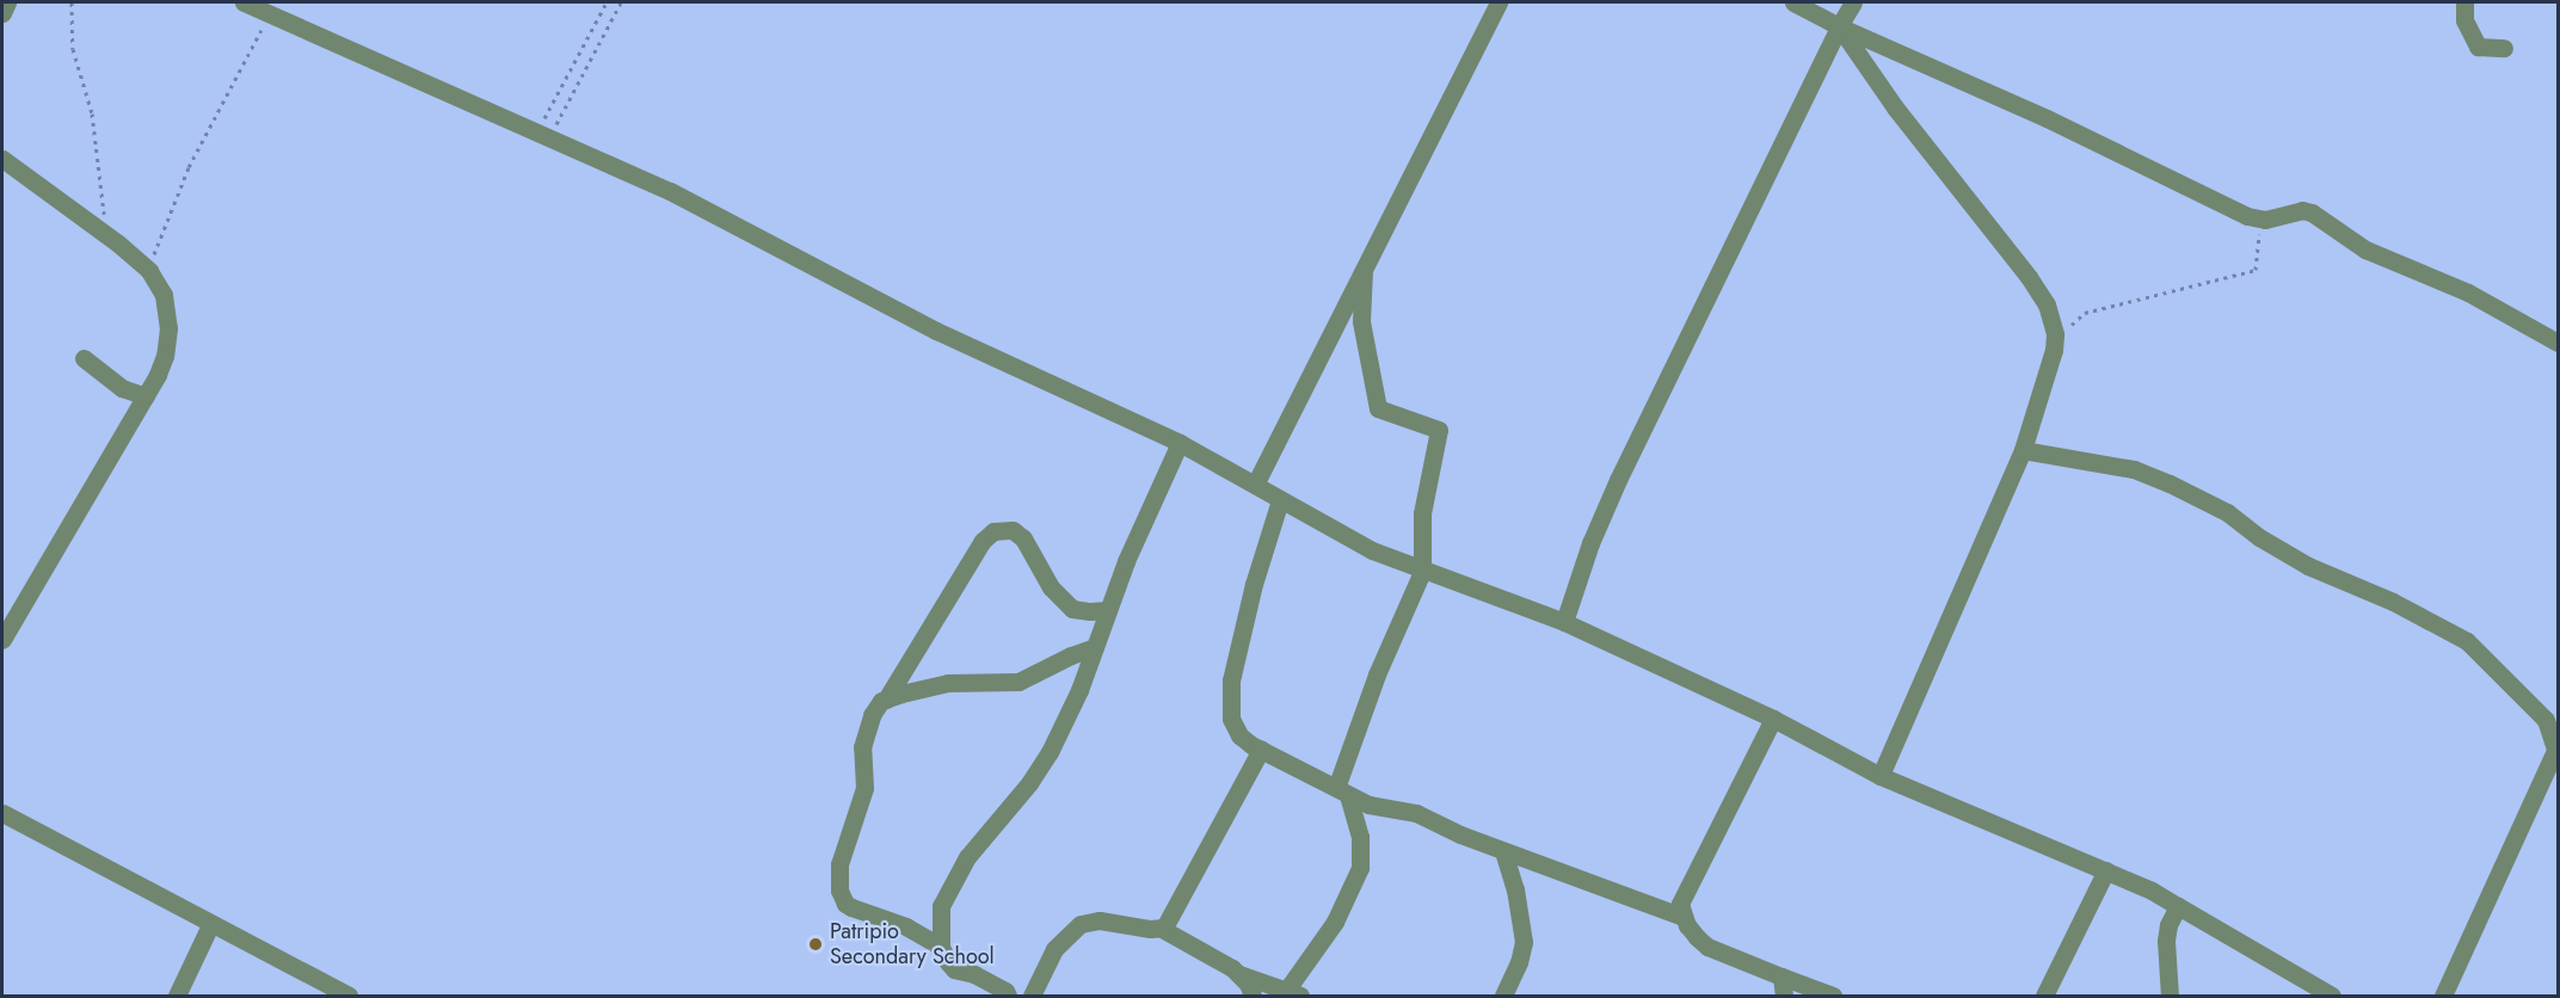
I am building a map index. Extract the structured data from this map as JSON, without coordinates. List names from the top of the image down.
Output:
{
  "places": ["Patripio Secondary School"]
}
